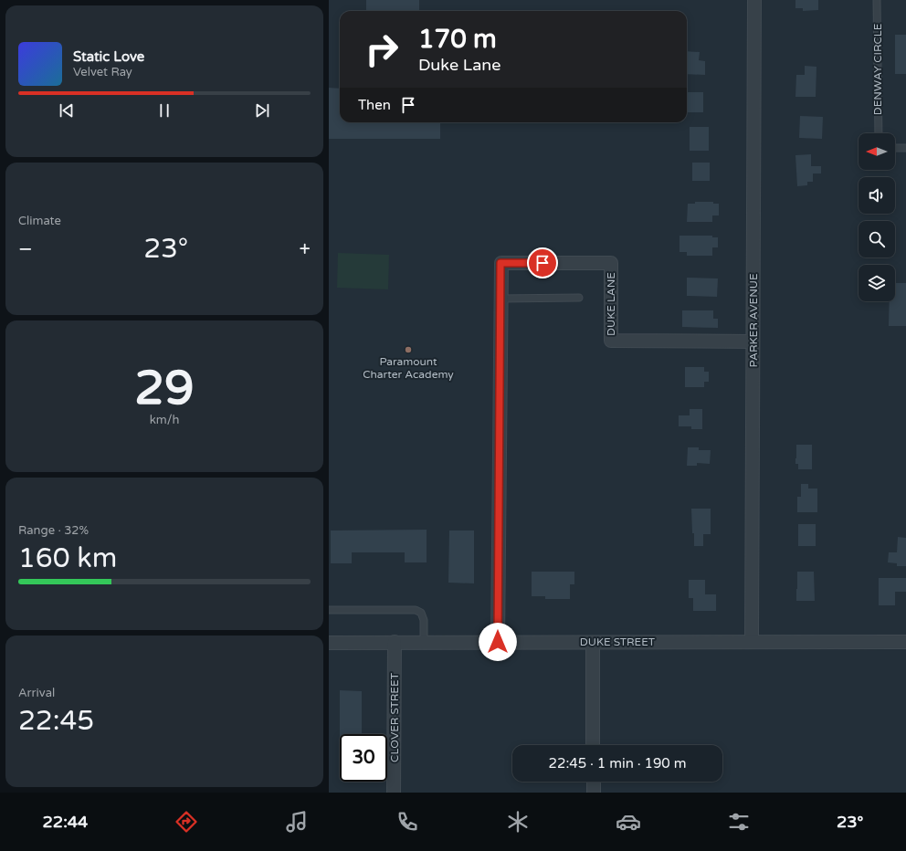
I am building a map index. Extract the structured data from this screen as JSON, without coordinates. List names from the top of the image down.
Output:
{
  "streets": {
    "street": [
      "DUKE LANE",
      "PARKER AVENUE",
      "DUKE STREET",
      "CLOVER STREET"
    ],
    "lane": ["DENWAY CIRCLE"]
  },
  "crossings": [
    ["DUKE LANE", "PARKER AVENUE"],
    ["DUKE LANE", "DUKE STREET"],
    ["PARKER AVENUE", "DUKE STREET"],
    ["DUKE STREET", "CLOVER STREET"]
  ],
  "places": ["Paramount Charter Academy"],
  "north": "left",
  "page": {
    "turn": ["170 m", "Duke Lane"],
    "song": ["Static Love", "Velvet Ray"],
    "then": "Then",
    "tile": [
      "Climate",
      ["29", "km/h"],
      ["Range · 32%", "160 km"],
      ["Arrival", "22:45"]
    ],
    "heat": ["−", "23°", "+"],
    "limit": "30",
    "trip": "22:45 · 1 min · 190 m",
    "tabs": ["22:44", "23°"]
  }
}
